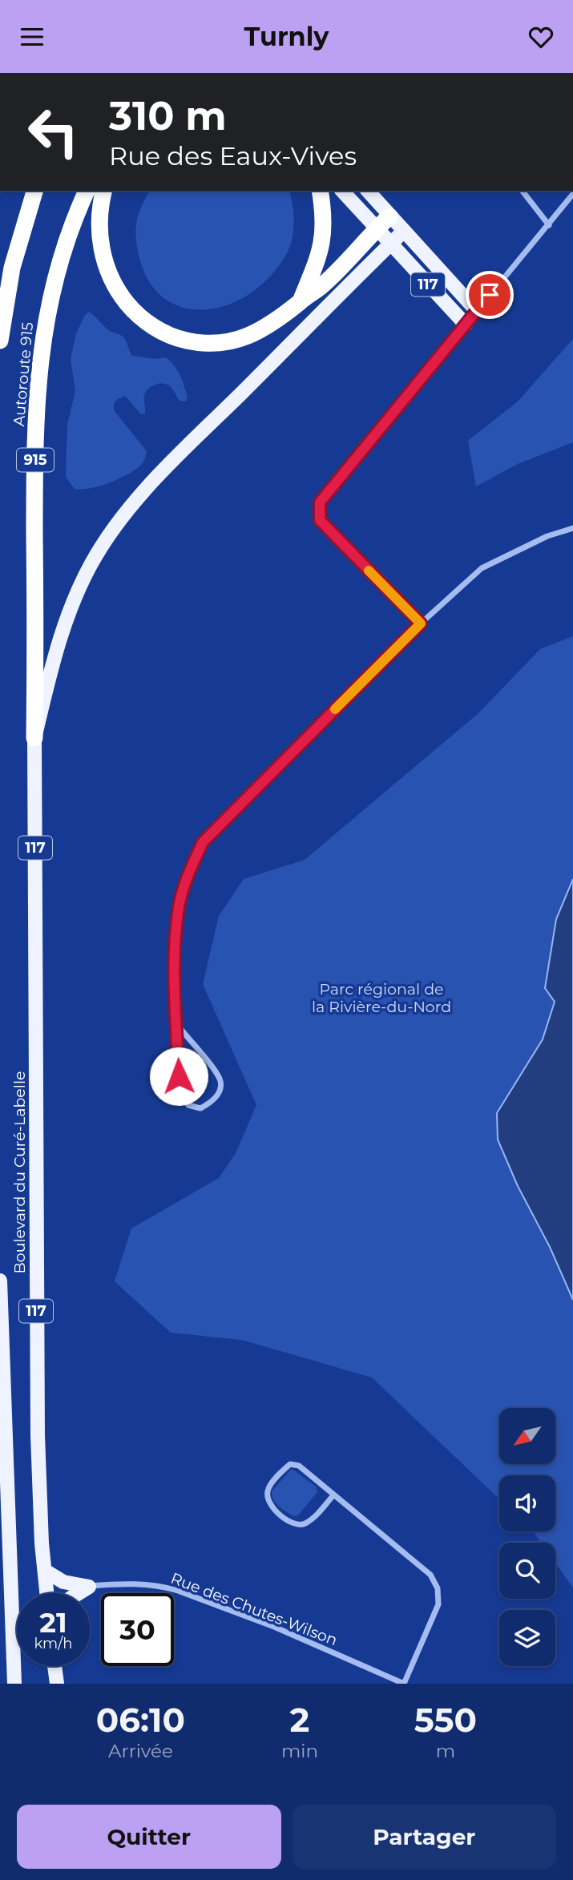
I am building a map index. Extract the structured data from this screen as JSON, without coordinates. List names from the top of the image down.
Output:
{
  "streets": {
    "highway": ["Autoroute 915", "915"],
    "main road": ["117", "Boulevard du Curé-Labelle"],
    "street": ["Rue des Chutes-Wilson"]
  },
  "crossings": [
    ["117", "Boulevard du Curé-Labelle"],
    ["Autoroute 915", "Boulevard du Curé-Labelle"]
  ],
  "parks": ["Parc régional de la Rivière-du-Nord"],
  "north": "bottom left",
  "page": {
    "header": "Turnly",
    "turn": ["310 m", "Rue des Eaux-Vives"],
    "speed": "21 km/h",
    "limit": "30",
    "eta": [
      "06:10",
      "Arrivée",
      "2",
      "min",
      "550",
      "m"
    ],
    "buttons": ["Quitter", "Partager"]
  }
}
